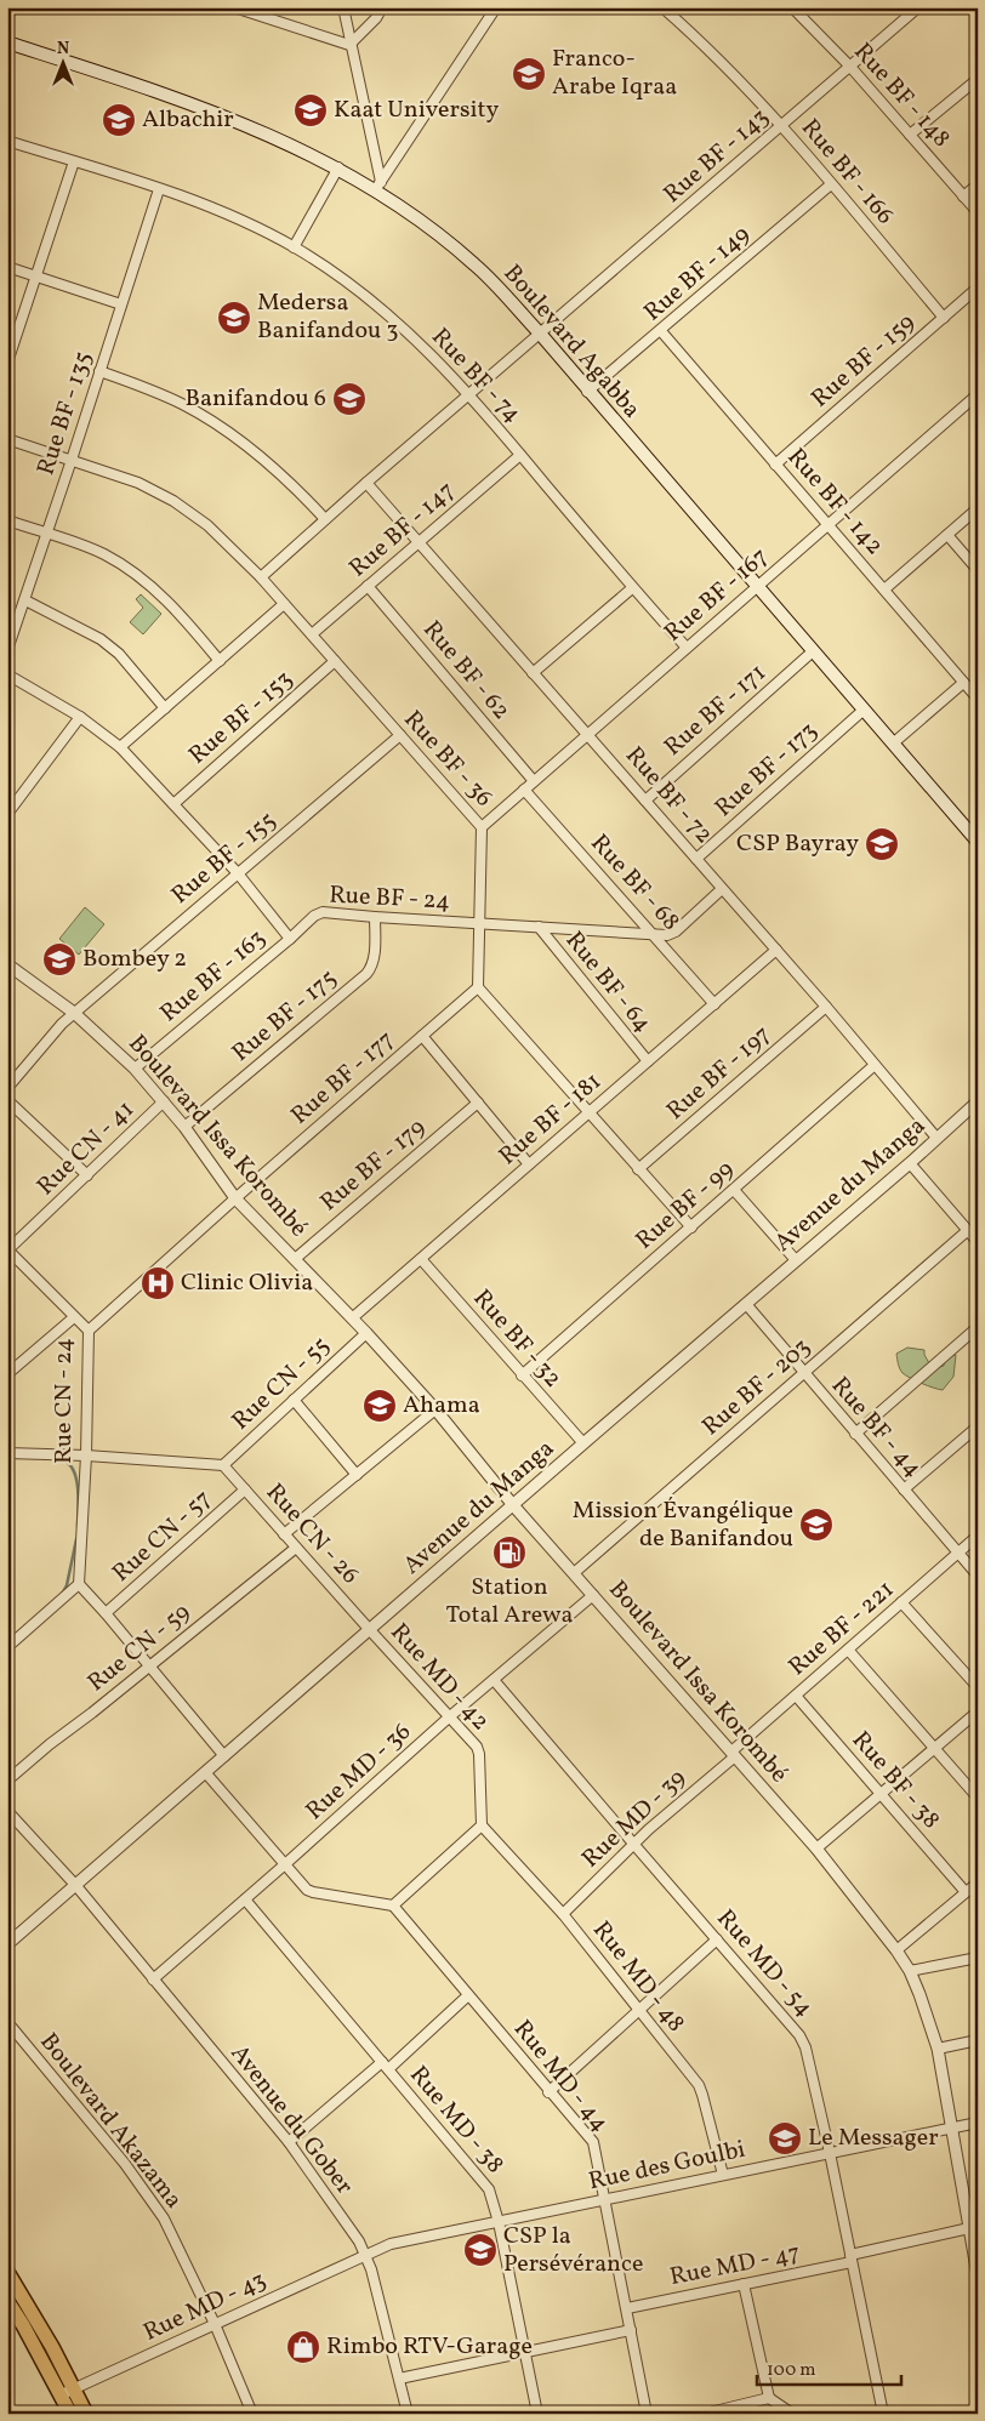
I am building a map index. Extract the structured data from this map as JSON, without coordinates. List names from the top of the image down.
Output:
{
  "streets": {
    "main road": ["Boulevard Agabba"],
    "street": [
      "Rue BF - 148",
      "Rue BF - 143",
      "Rue BF - 166",
      "Rue BF - 149",
      "Rue BF - 159",
      "Rue BF - 74",
      "Rue BF - 135",
      "Rue BF - 142",
      "Rue BF - 147",
      "Rue BF - 167",
      "Rue BF - 62",
      "Rue BF - 171",
      "Rue BF - 153",
      "Rue BF - 36",
      "Rue BF - 173",
      "Rue BF - 72",
      "Rue BF - 155",
      "Rue BF - 68",
      "Rue BF - 24",
      "Rue BF - 163",
      "Rue BF - 64",
      "Rue BF - 175",
      "Rue BF - 197",
      "Rue BF - 177",
      "Rue BF - 181",
      "Boulevard Issa Korombé",
      "Rue CN - 41",
      "Rue BF - 179",
      "Avenue du Manga",
      "Rue BF - 99",
      "Rue BF - 32",
      "Rue CN - 55",
      "Rue BF - 203",
      "Rue CN - 24",
      "Rue BF - 44",
      "Rue CN - 26",
      "Rue CN - 57",
      "Rue BF - 221",
      "Rue CN - 59",
      "Rue MD - 42",
      "Rue MD - 36",
      "Rue BF - 38",
      "Rue MD - 39",
      "Rue MD - 54",
      "Rue MD - 48",
      "Rue MD - 44",
      "Avenue du Gober",
      "Rue MD - 38",
      "Boulevard Akazama",
      "Rue des Goulbi",
      "Rue MD - 47",
      "Rue MD - 43"
    ]
  },
  "crossings": [
    ["Rue BF - 148", "Rue BF - 143"],
    ["Rue BF - 143", "Rue BF - 166"],
    ["Rue BF - 143", "Boulevard Agabba"],
    ["Rue BF - 143", "Rue BF - 74"],
    ["Rue BF - 143", "Rue BF - 36"],
    ["Rue BF - 143", "Rue BF - 72"],
    ["Rue BF - 166", "Rue BF - 149"],
    ["Rue BF - 166", "Rue BF - 159"],
    ["Rue BF - 149", "Boulevard Agabba"],
    ["Rue BF - 149", "Rue BF - 142"],
    ["Boulevard Agabba", "Rue BF - 167"],
    ["Boulevard Agabba", "Rue BF - 171"],
    ["Boulevard Agabba", "Rue BF - 173"],
    ["Rue BF - 159", "Rue BF - 142"],
    ["Rue BF - 74", "Rue BF - 135"],
    ["Rue BF - 74", "Rue BF - 147"],
    ["Rue BF - 74", "Rue BF - 167"],
    ["Rue BF - 135", "Rue BF - 36"],
    ["Rue BF - 142", "Rue BF - 167"],
    ["Rue BF - 147", "Rue BF - 62"],
    ["Rue BF - 147", "Rue BF - 36"],
    ["Rue BF - 147", "Rue BF - 72"],
    ["Rue BF - 167", "Rue BF - 62"],
    ["Rue BF - 167", "Rue BF - 36"],
    ["Rue BF - 167", "Rue BF - 72"],
    ["Rue BF - 167", "Rue BF - 68"],
    ["Rue BF - 171", "Rue BF - 72"],
    ["Rue BF - 153", "Rue BF - 36"],
    ["Rue BF - 36", "Rue BF - 155"],
    ["Rue BF - 36", "Rue BF - 24"],
    ["Rue BF - 36", "Rue BF - 177"],
    ["Rue BF - 173", "Rue BF - 72"],
    ["Rue BF - 72", "Rue BF - 24"],
    ["Rue BF - 72", "Rue BF - 197"],
    ["Rue BF - 72", "Rue BF - 181"],
    ["Rue BF - 72", "Avenue du Manga"],
    ["Rue BF - 72", "Rue BF - 99"],
    ["Rue BF - 155", "Boulevard Issa Korombé"],
    ["Rue BF - 68", "Rue BF - 24"],
    ["Rue BF - 68", "Rue BF - 181"],
    ["Rue BF - 24", "Rue BF - 163"],
    ["Rue BF - 24", "Rue BF - 64"],
    ["Rue BF - 24", "Rue BF - 175"],
    ["Rue BF - 163", "Boulevard Issa Korombé"],
    ["Rue BF - 64", "Rue BF - 181"],
    ["Rue BF - 175", "Boulevard Issa Korombé"],
    ["Rue BF - 177", "Boulevard Issa Korombé"],
    ["Rue BF - 177", "Rue CN - 24"],
    ["Rue BF - 181", "Boulevard Issa Korombé"],
    ["Rue BF - 181", "Rue BF - 32"],
    ["Boulevard Issa Korombé", "Rue CN - 41"],
    ["Boulevard Issa Korombé", "Rue BF - 179"],
    ["Boulevard Issa Korombé", "Avenue du Manga"],
    ["Boulevard Issa Korombé", "Rue CN - 55"],
    ["Boulevard Issa Korombé", "Rue BF - 203"],
    ["Boulevard Issa Korombé", "Rue BF - 221"],
    ["Boulevard Issa Korombé", "Rue MD - 36"],
    ["Boulevard Issa Korombé", "Rue MD - 39"],
    ["Boulevard Issa Korombé", "Rue des Goulbi"],
    ["Boulevard Issa Korombé", "Rue MD - 47"],
    ["Rue CN - 41", "Rue CN - 24"],
    ["Avenue du Manga", "Rue BF - 32"],
    ["Avenue du Manga", "Rue BF - 44"],
    ["Avenue du Manga", "Rue CN - 26"],
    ["Avenue du Manga", "Rue MD - 42"],
    ["Avenue du Manga", "Avenue du Gober"],
    ["Rue BF - 99", "Rue BF - 32"],
    ["Rue CN - 55", "Rue CN - 26"],
    ["Rue BF - 203", "Rue BF - 44"],
    ["Rue BF - 44", "Rue BF - 221"],
    ["Rue CN - 26", "Rue CN - 57"],
    ["Rue CN - 26", "Rue CN - 59"],
    ["Rue CN - 26", "Rue MD - 42"],
    ["Rue BF - 221", "Rue BF - 38"],
    ["Rue BF - 221", "Rue MD - 39"],
    ["Rue MD - 42", "Rue MD - 36"],
    ["Rue MD - 42", "Rue MD - 48"],
    ["Rue MD - 36", "Rue MD - 54"],
    ["Rue MD - 36", "Avenue du Gober"],
    ["Rue MD - 36", "Rue MD - 38"],
    ["Rue MD - 39", "Rue MD - 54"],
    ["Rue MD - 39", "Rue MD - 48"],
    ["Rue MD - 54", "Rue des Goulbi"],
    ["Rue MD - 54", "Rue MD - 47"],
    ["Rue MD - 48", "Rue des Goulbi"],
    ["Rue MD - 44", "Rue des Goulbi"],
    ["Rue MD - 44", "Rue MD - 47"],
    ["Avenue du Gober", "Rue des Goulbi"],
    ["Avenue du Gober", "Rue MD - 43"],
    ["Rue MD - 38", "Rue des Goulbi"],
    ["Boulevard Akazama", "Rue MD - 43"],
    ["Rue des Goulbi", "Rue MD - 43"]
  ],
  "places": {
    "school or university": [
      "Franco- Arabe Iqraa",
      "Kaat University",
      "Albachir",
      "Medersa Banifandou 3",
      "Banifandou 6",
      "CSP Bayray",
      "Bombey 2",
      "Ahama",
      "Mission Évangélique de Banifandou",
      "Le Messager",
      "CSP la Persévérance"
    ],
    "hospital": ["Clinic Olivia"],
    "fuel station": ["Station Total Arewa"],
    "shop": ["Rimbo RTV-Garage"]
  },
  "scale_bar": "100 m",
  "north": "top"
}
